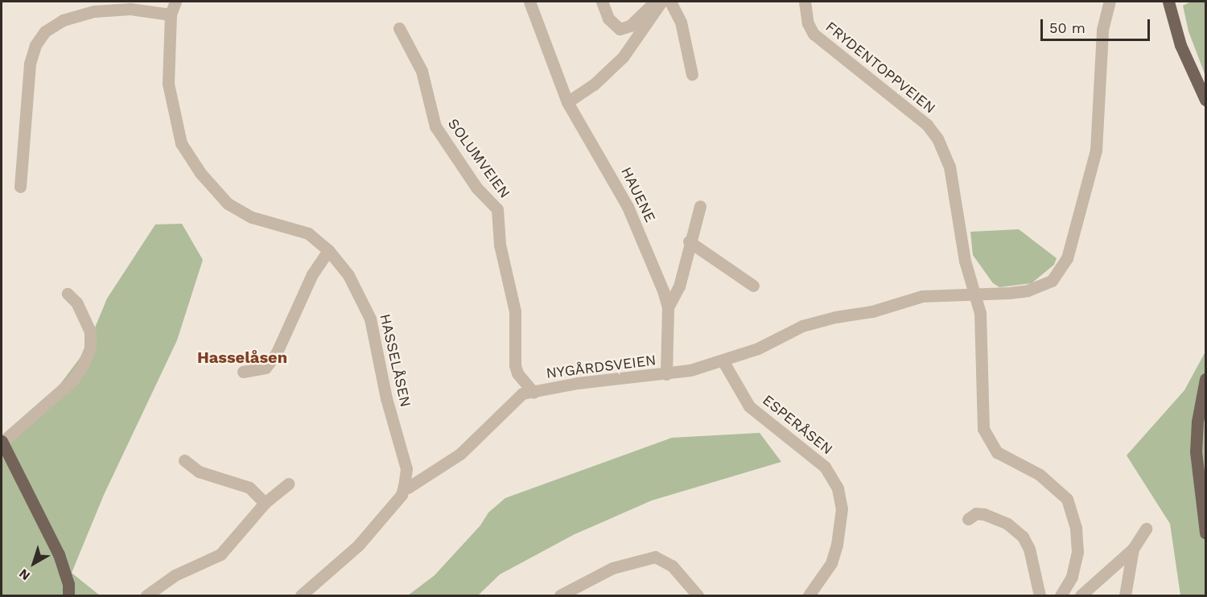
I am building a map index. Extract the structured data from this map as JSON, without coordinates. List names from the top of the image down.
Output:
{
  "streets": {
    "street": [
      "FRYDENTOPPVEIEN",
      "SOLUMVEIEN",
      "HAUENE",
      "HASSELÅSEN",
      "NYGÅRDSVEIEN",
      "ESPERÅSEN"
    ]
  },
  "crossings": [
    ["FRYDENTOPPVEIEN", "NYGÅRDSVEIEN"],
    ["SOLUMVEIEN", "NYGÅRDSVEIEN"],
    ["HAUENE", "NYGÅRDSVEIEN"],
    ["HASSELÅSEN", "NYGÅRDSVEIEN"],
    ["NYGÅRDSVEIEN", "ESPERÅSEN"]
  ],
  "districts": ["Hasselåsen"],
  "scale_bar": "50 m",
  "north": "bottom left"
}
